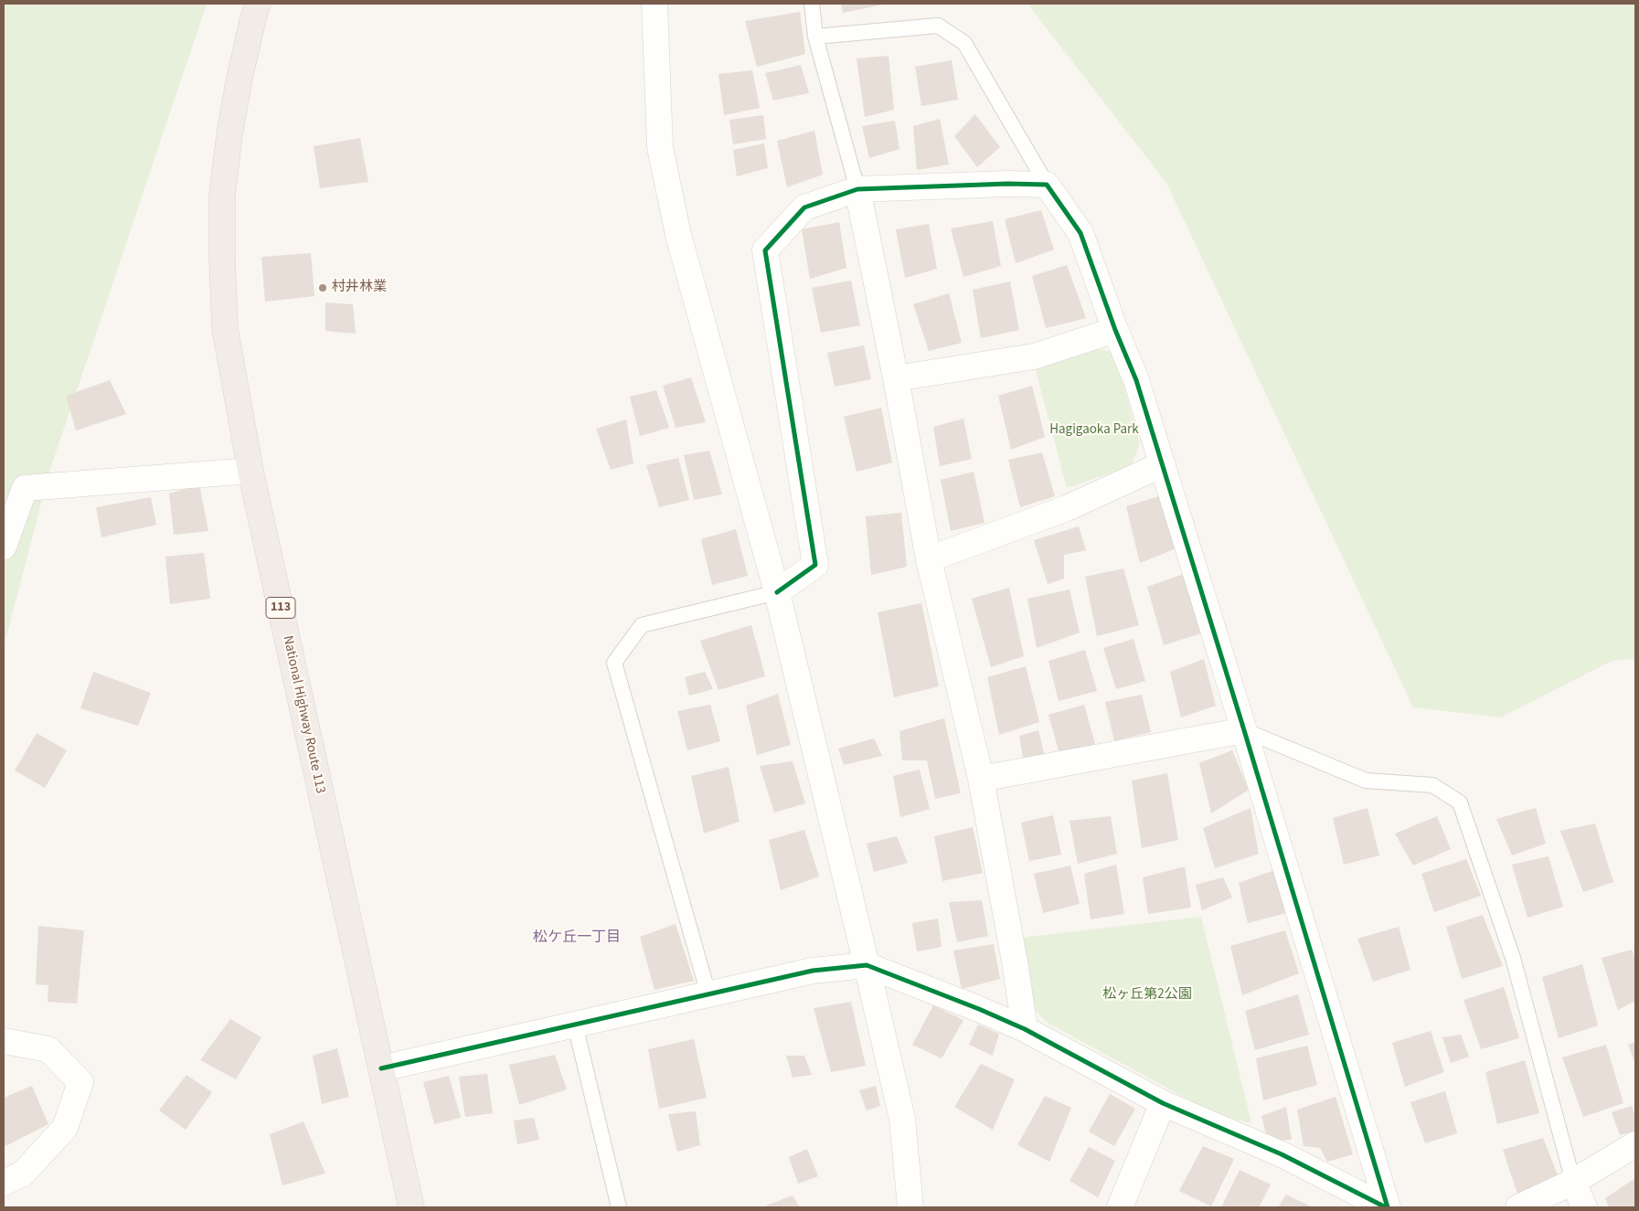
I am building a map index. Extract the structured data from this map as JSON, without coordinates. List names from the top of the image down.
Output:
{
  "streets": {
    "highway": ["113", "National Highway Route 113"]
  },
  "districts": ["松ケ丘一丁目"],
  "parks": ["Hagigaoka Park", "松ヶ丘第2公園"],
  "places": ["村井林業"]
}
